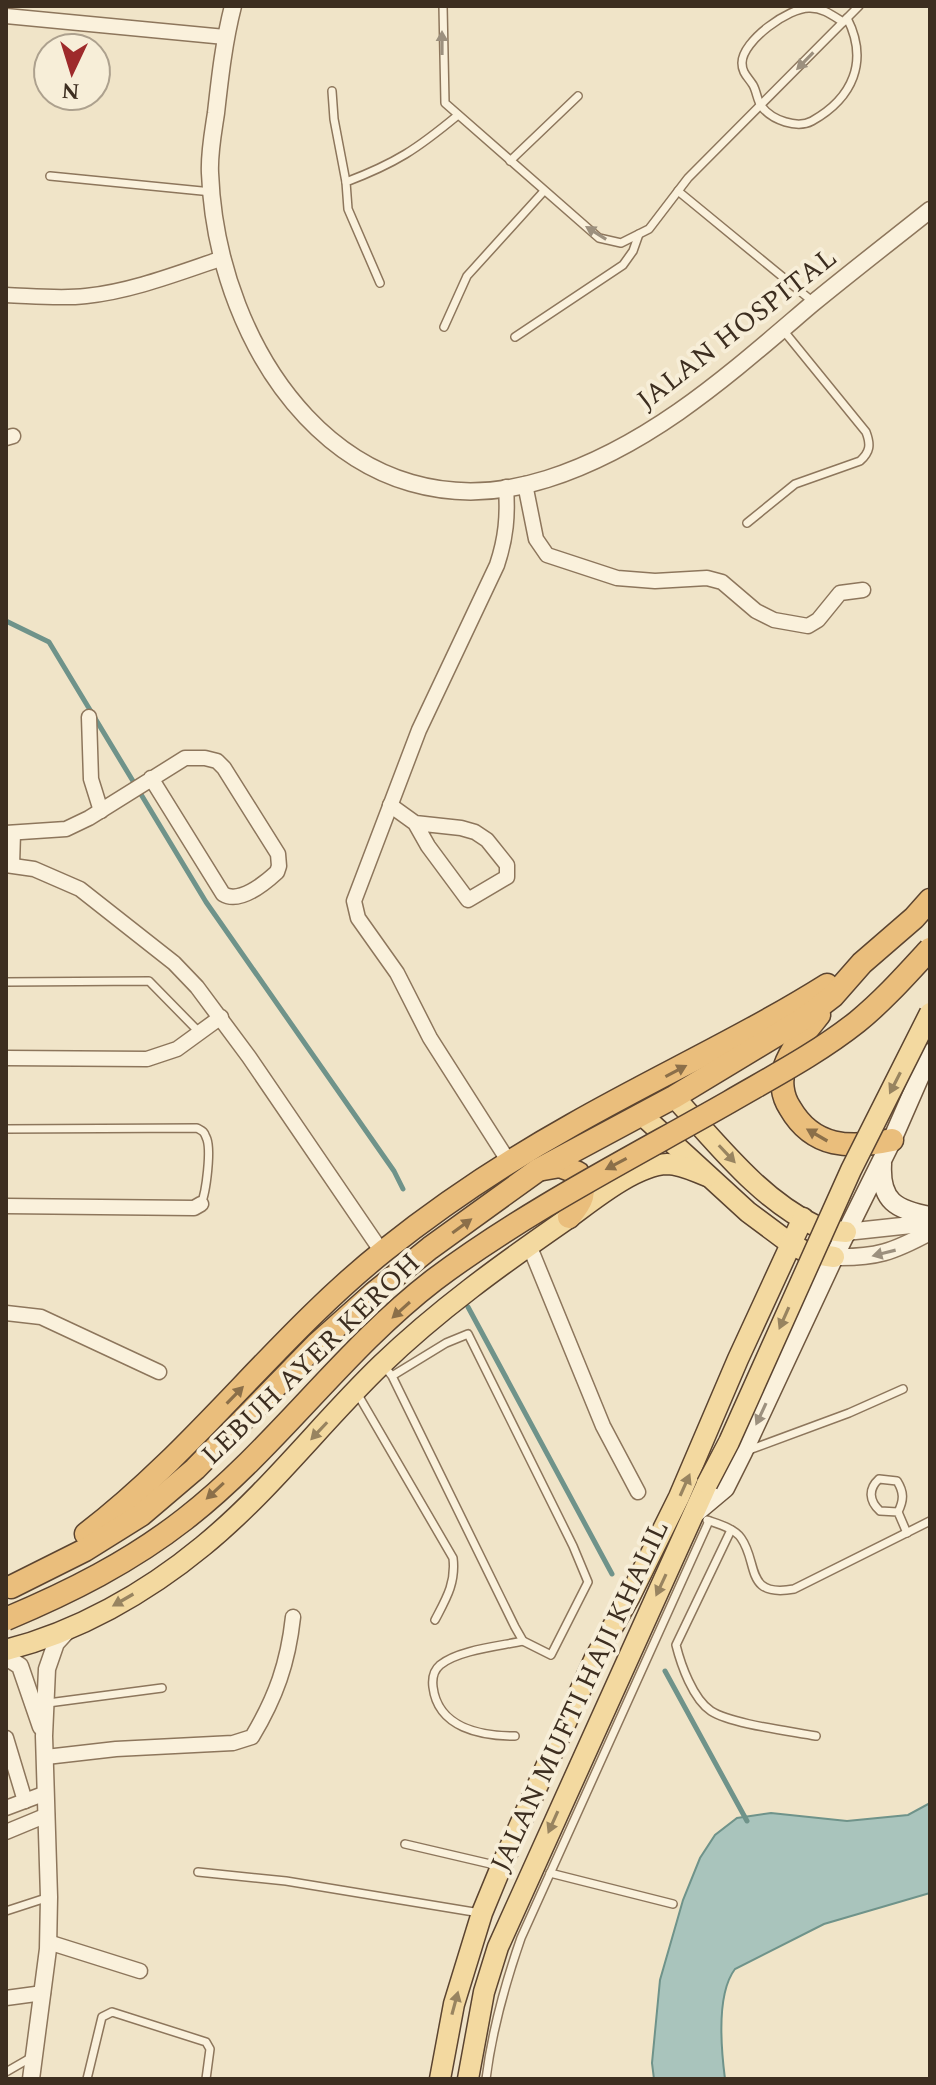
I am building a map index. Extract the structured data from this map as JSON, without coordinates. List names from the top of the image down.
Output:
{
  "streets": {
    "highway": ["LEBUH AYER KEROH"],
    "main road": ["JALAN MUFTI HAJI KHALIL"],
    "street": ["JALAN HOSPITAL"]
  },
  "north": "bottom"
}
